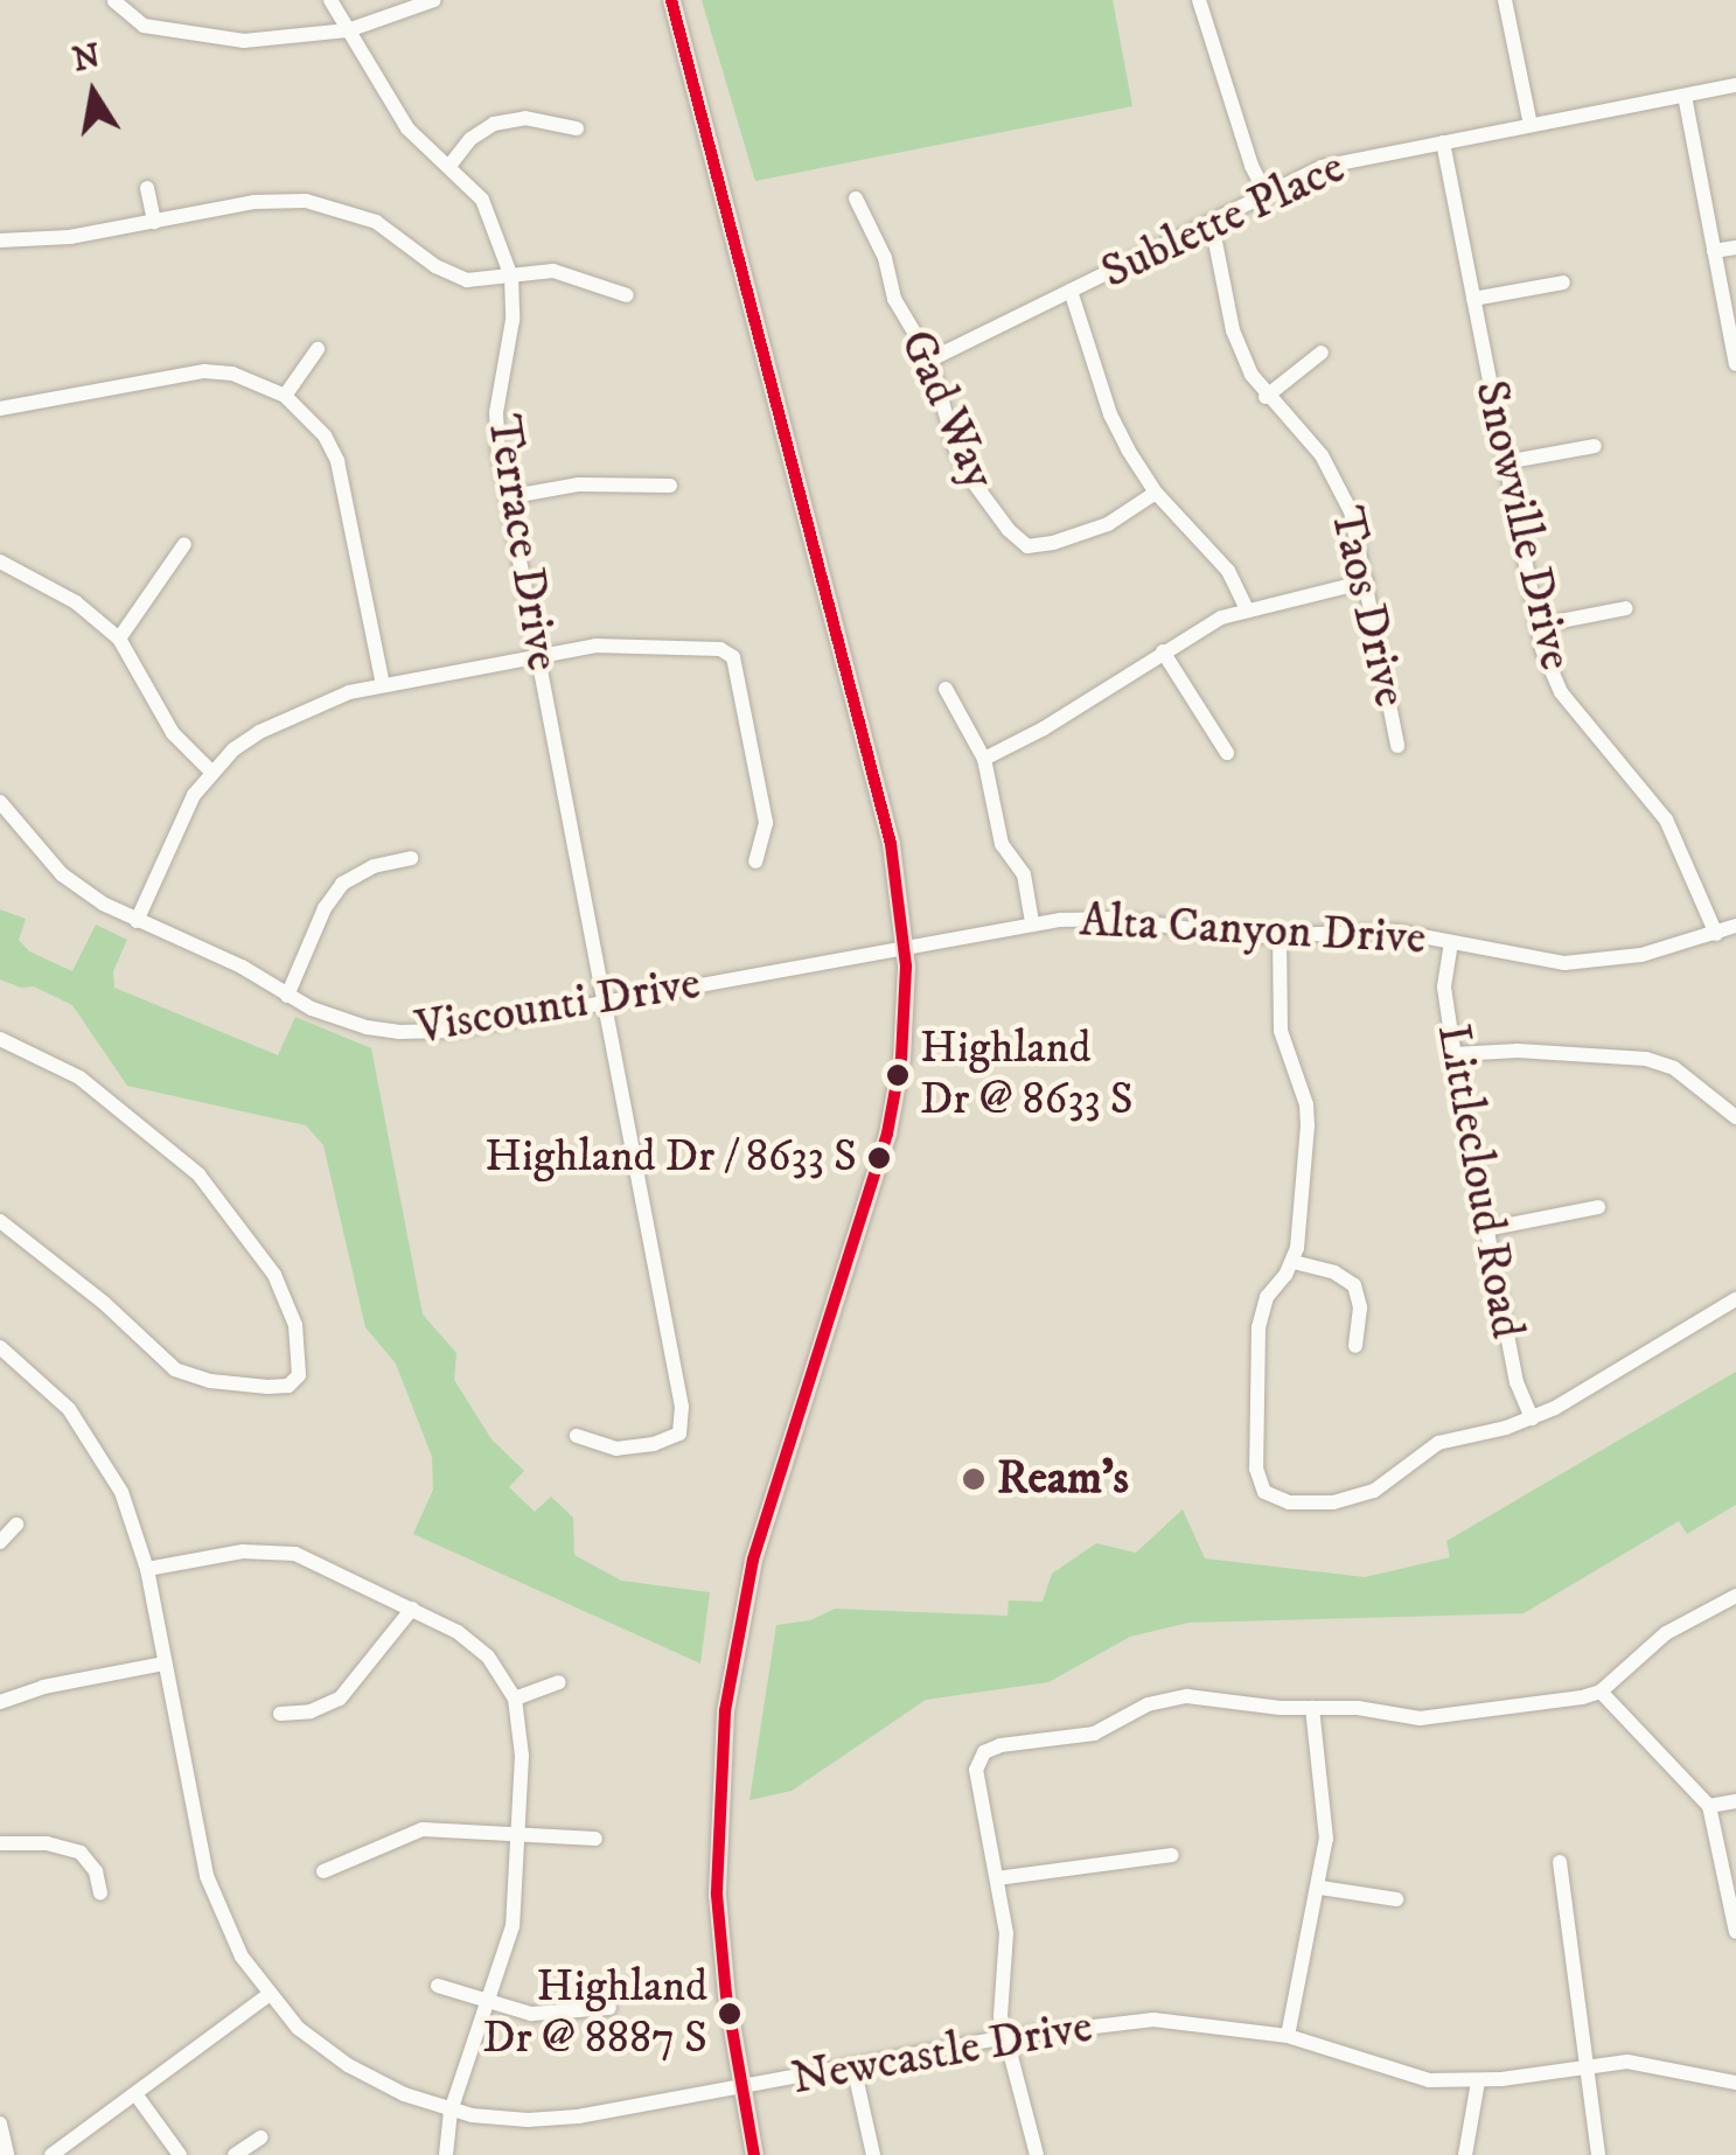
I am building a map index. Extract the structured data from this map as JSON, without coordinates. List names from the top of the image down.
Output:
{
  "streets": {
    "street": [
      "Sublette Place",
      "Gad Way",
      "Snowville Drive",
      "Terrace Drive",
      "Taos Drive",
      "Alta Canyon Drive",
      "Viscounti Drive",
      "Littlecloud Road",
      "Newcastle Drive"
    ]
  },
  "crossings": [
    ["Sublette Place", "Gad Way"],
    ["Sublette Place", "Snowville Drive"],
    ["Sublette Place", "Taos Drive"],
    ["Snowville Drive", "Alta Canyon Drive"],
    ["Terrace Drive", "Viscounti Drive"],
    ["Alta Canyon Drive", "Viscounti Drive"],
    ["Alta Canyon Drive", "Littlecloud Road"]
  ],
  "places": [
    "Highland Dr @ 8633 S",
    "Highland Dr / 8633 S",
    "Ream's",
    "Highland Dr @ 8887 S"
  ],
  "north": "top"
}
